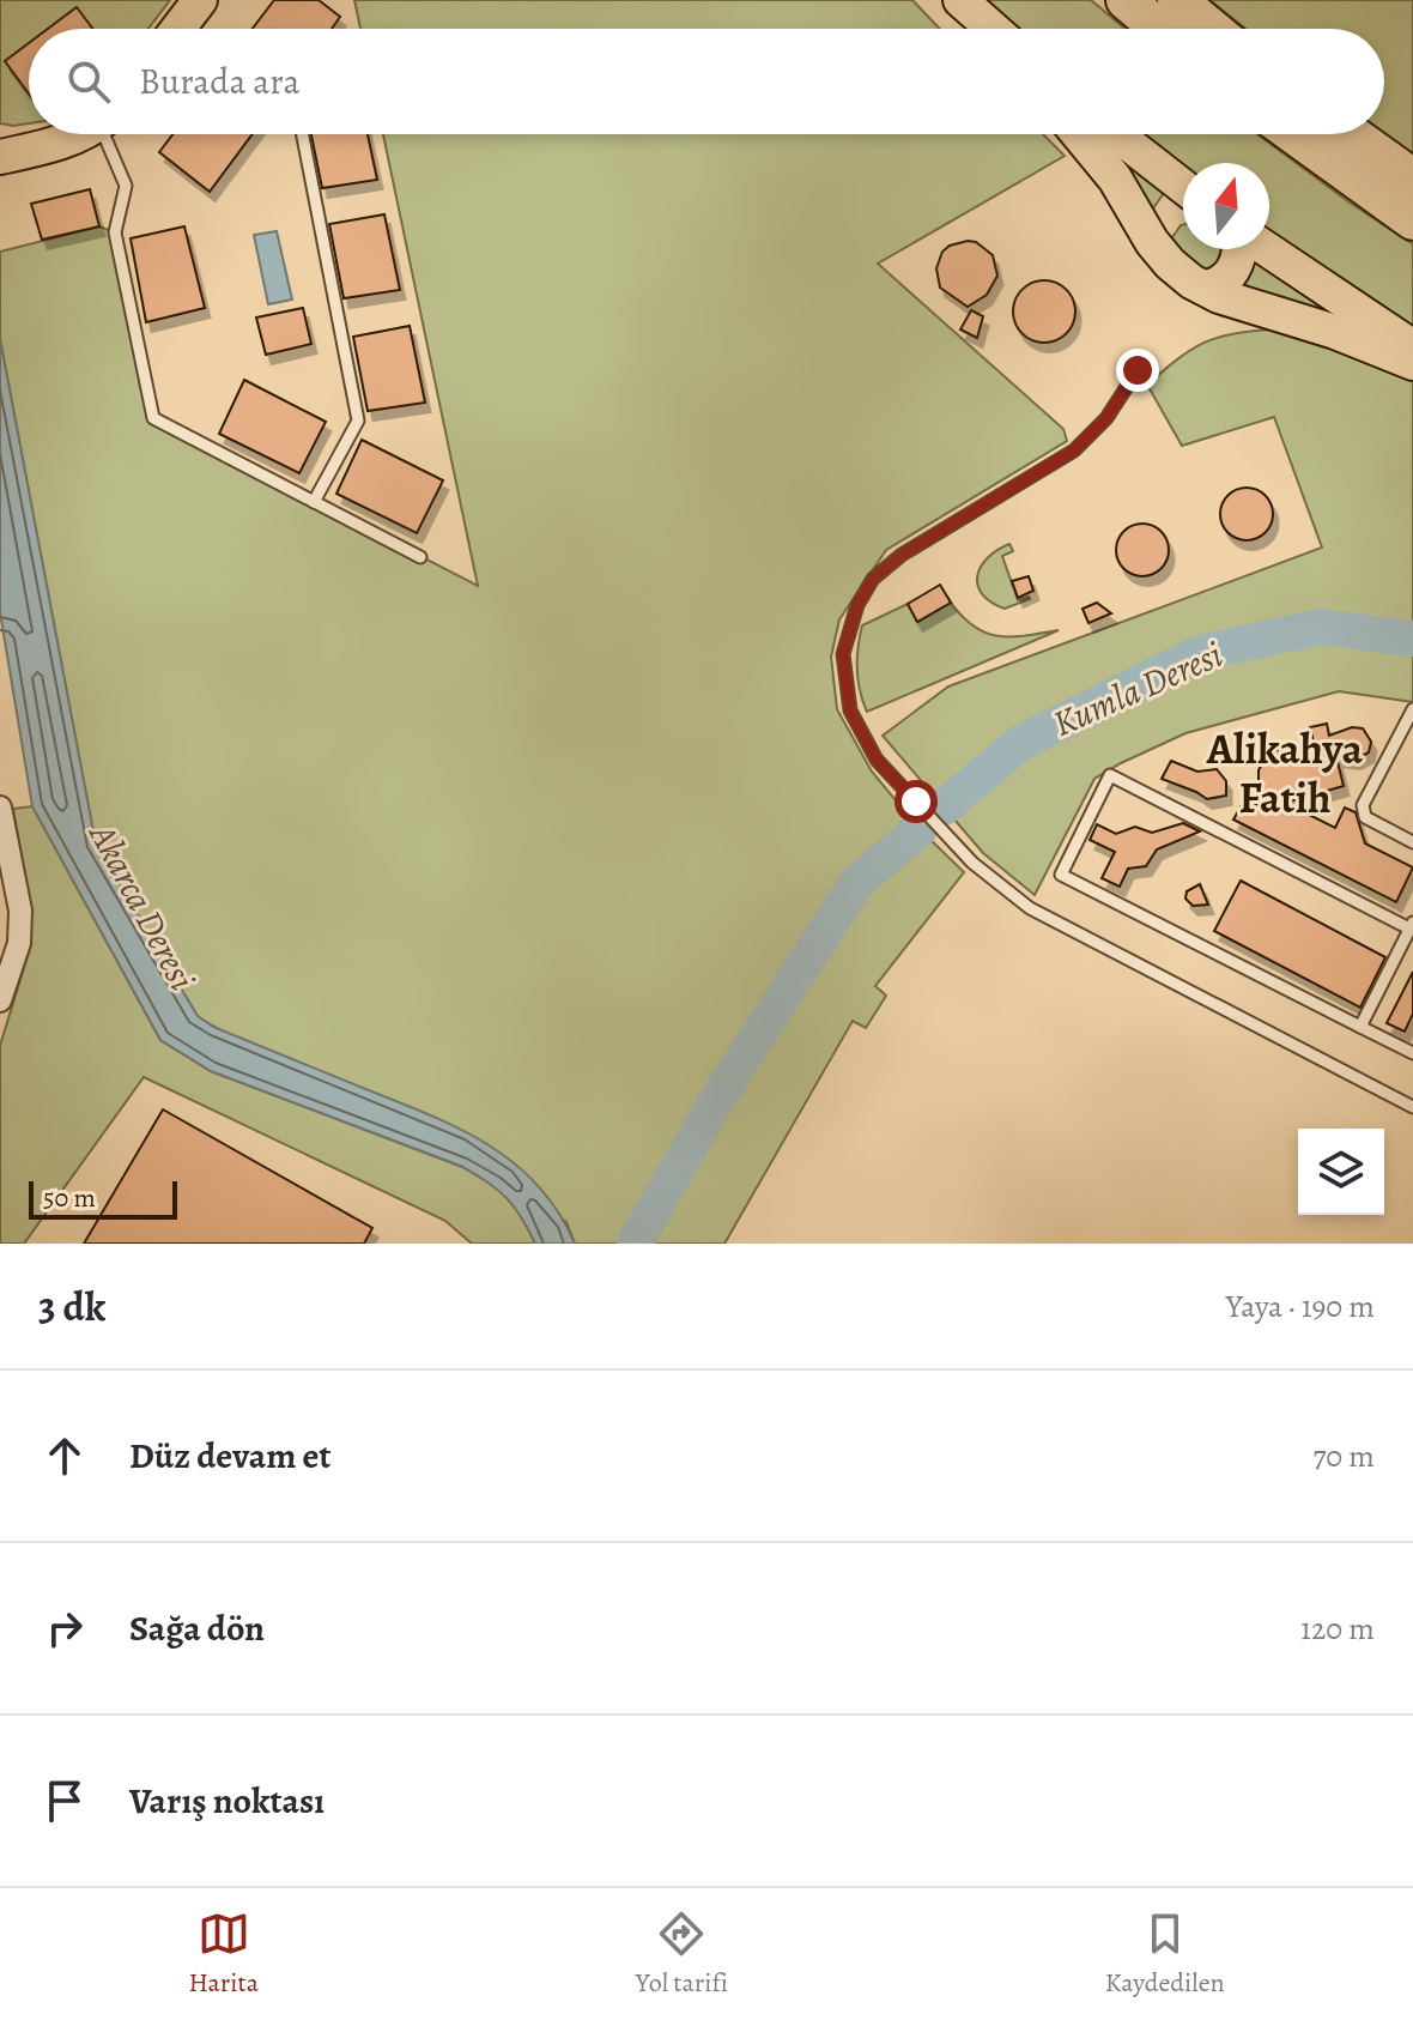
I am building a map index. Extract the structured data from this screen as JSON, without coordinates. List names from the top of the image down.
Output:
{
  "districts": ["Alikahya Fatih"],
  "water": ["Kumla Deresi", "Akarca Deresi"],
  "scale_bar": "50 m",
  "north": "top",
  "page": {
    "search": "Burada ara",
    "scale": "50 m",
    "heading": ["3 dk", "Yaya · 190 m"],
    "list": [
      ["Düz devam et", "70 m"],
      ["Sağa dön", "120 m"],
      "Varış noktası"
    ],
    "nav": ["Harita", "Yol tarifi", "Kaydedilen"]
  }
}
